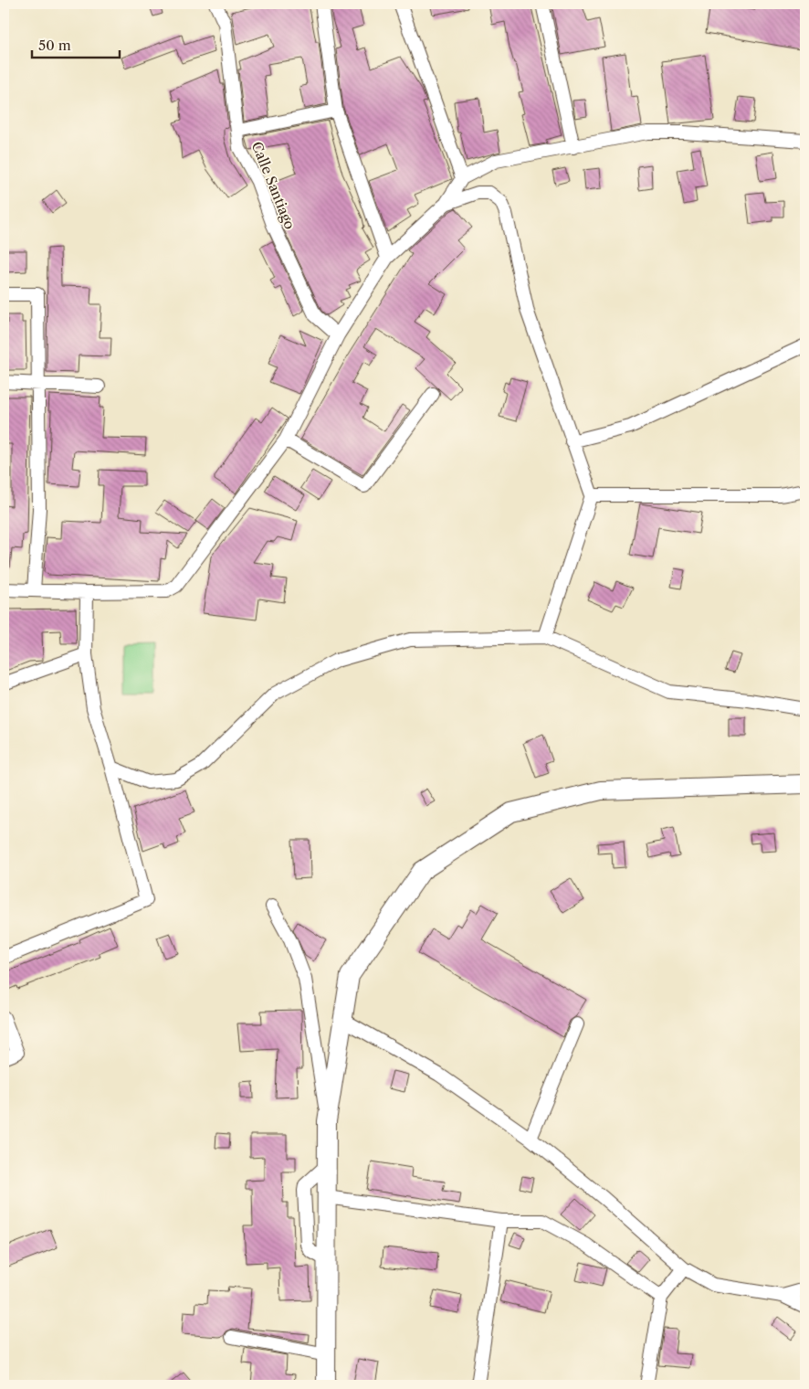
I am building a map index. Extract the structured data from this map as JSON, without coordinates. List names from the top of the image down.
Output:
{
  "streets": {
    "street": ["Calle Santiago"]
  },
  "scale_bar": "50 m"
}
